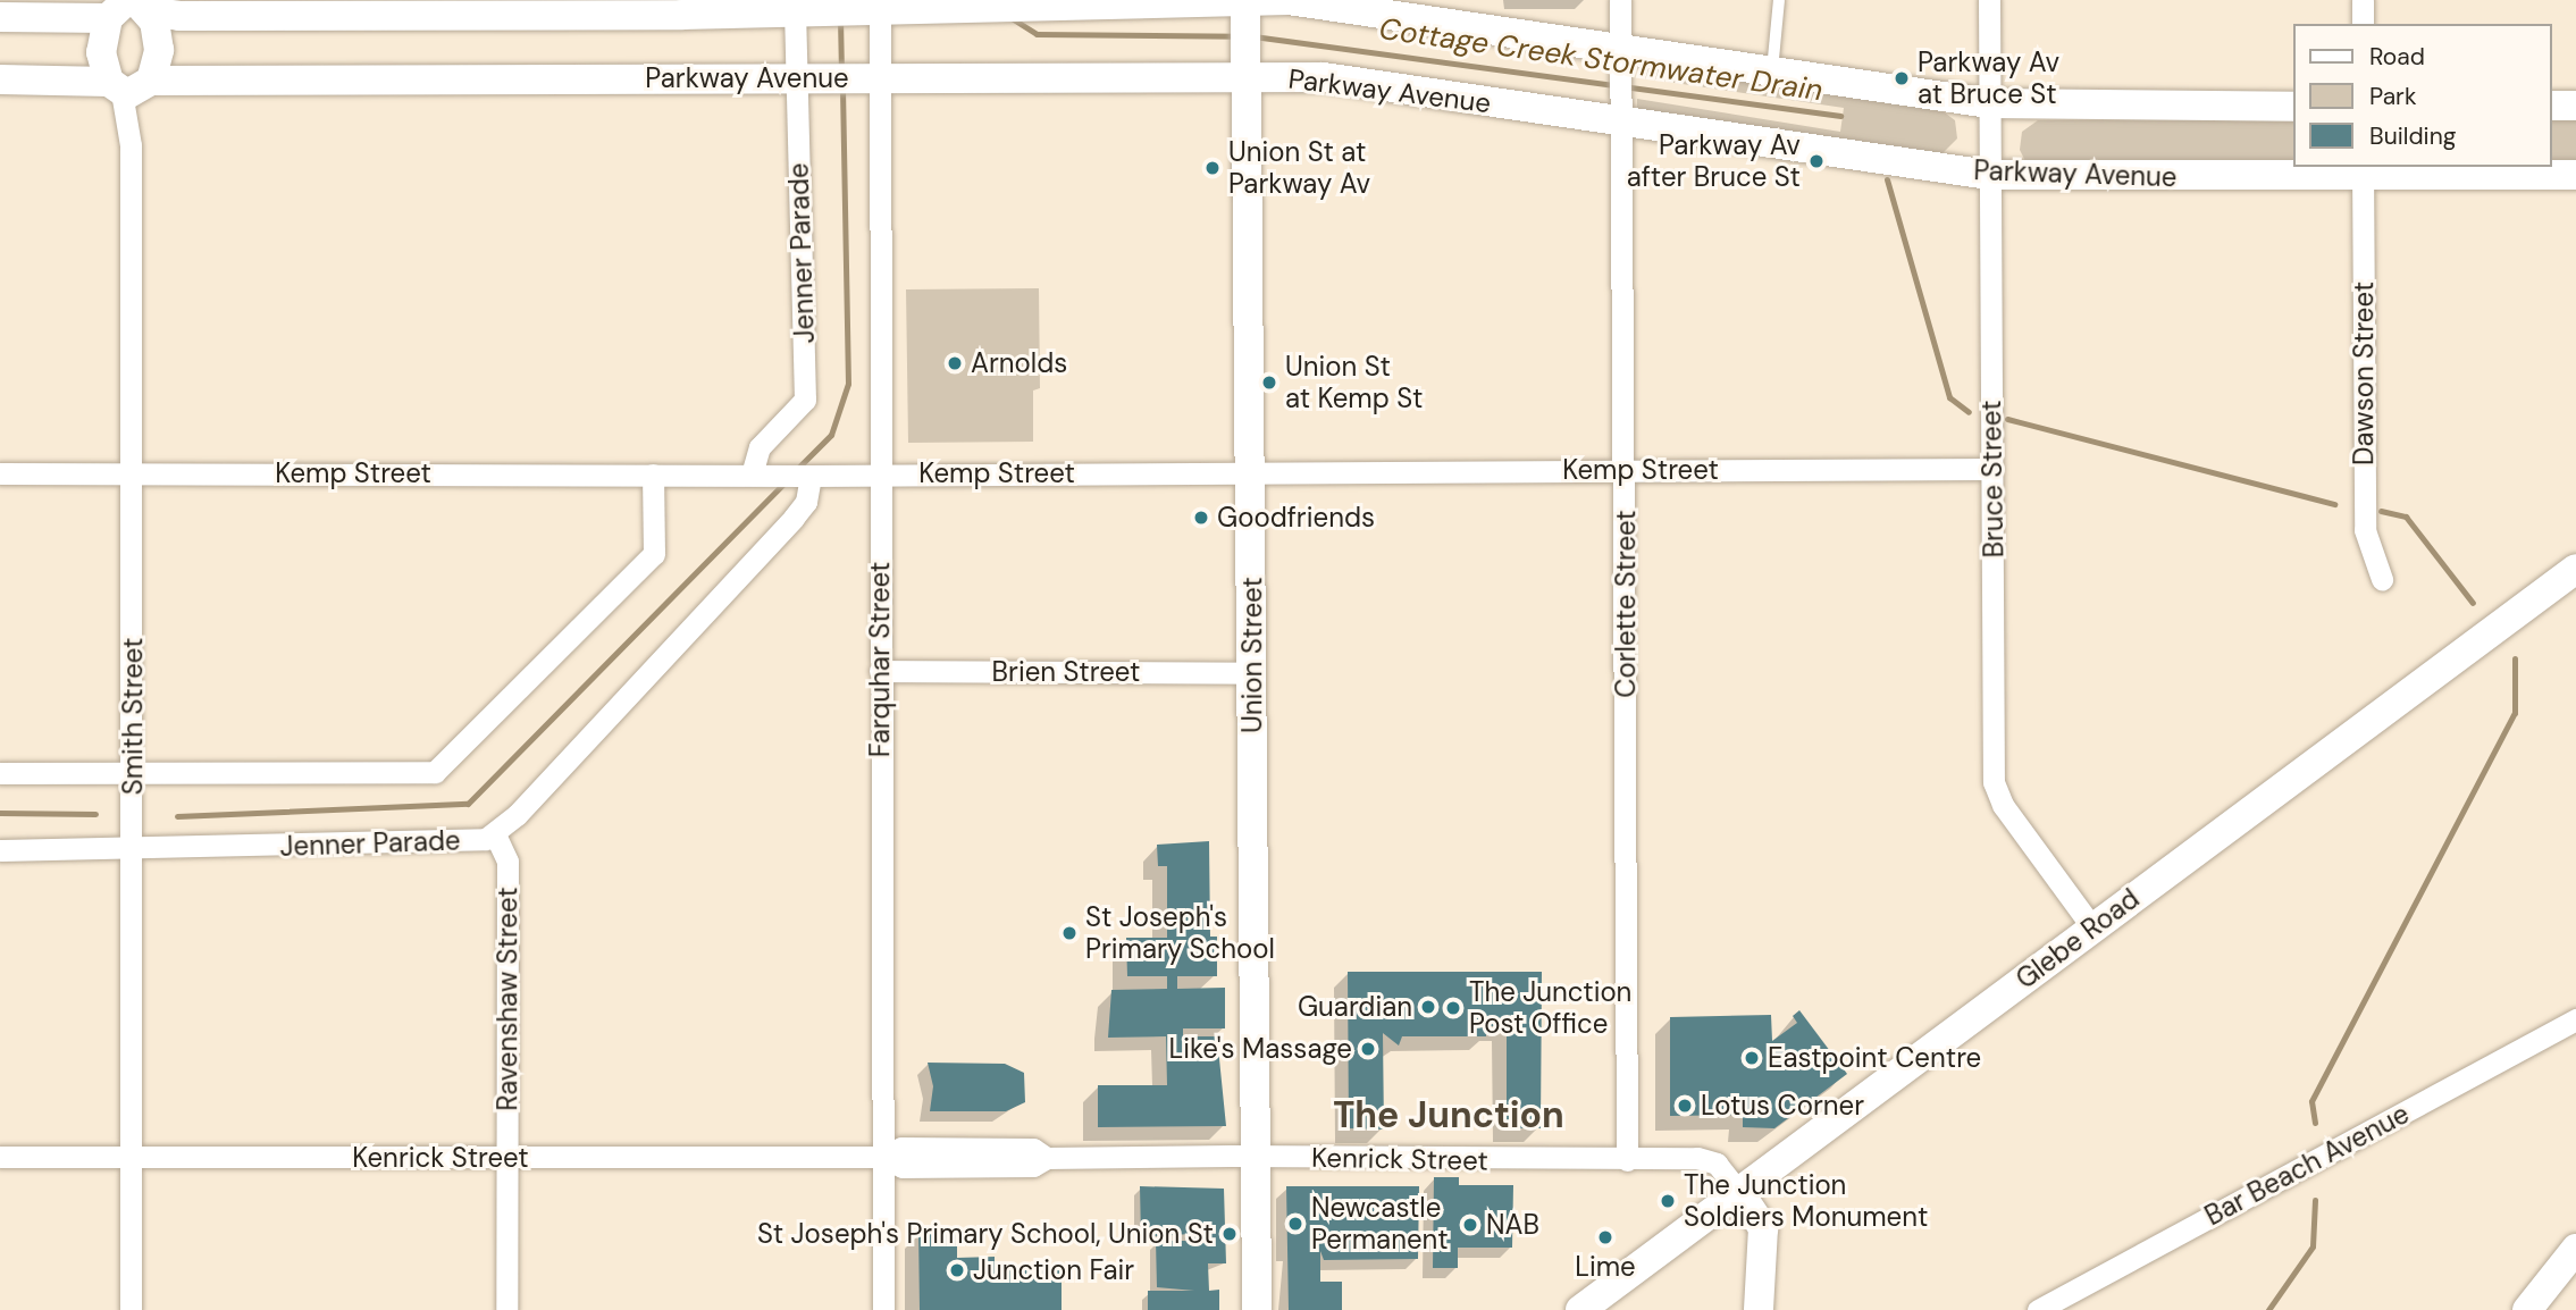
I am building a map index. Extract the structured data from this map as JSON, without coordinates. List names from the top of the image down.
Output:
{
  "streets": {
    "main road": ["Parkway Avenue", "Union Street", "Glebe Road"],
    "street": [
      "Jenner Parade",
      "Dawson Street",
      "Kemp Street",
      "Bruce Street",
      "Corlette Street",
      "Farquhar Street",
      "Brien Street",
      "Smith Street",
      "Ravenshaw Street",
      "Kenrick Street",
      "Bar Beach Avenue"
    ]
  },
  "crossings": [
    ["Parkway Avenue", "Jenner Parade"],
    ["Parkway Avenue", "Dawson Street"],
    ["Parkway Avenue", "Bruce Street"],
    ["Parkway Avenue", "Corlette Street"],
    ["Parkway Avenue", "Union Street"],
    ["Parkway Avenue", "Farquhar Street"],
    ["Parkway Avenue", "Smith Street"],
    ["Jenner Parade", "Kemp Street"],
    ["Jenner Parade", "Smith Street"],
    ["Jenner Parade", "Ravenshaw Street"],
    ["Kemp Street", "Bruce Street"],
    ["Kemp Street", "Corlette Street"],
    ["Kemp Street", "Union Street"],
    ["Kemp Street", "Farquhar Street"],
    ["Kemp Street", "Smith Street"],
    ["Bruce Street", "Glebe Road"],
    ["Corlette Street", "Kenrick Street"],
    ["Union Street", "Brien Street"],
    ["Union Street", "Kenrick Street"],
    ["Farquhar Street", "Brien Street"],
    ["Farquhar Street", "Kenrick Street"],
    ["Smith Street", "Kenrick Street"],
    ["Glebe Road", "Kenrick Street"],
    ["Ravenshaw Street", "Kenrick Street"]
  ],
  "districts": ["The Junction"],
  "water": ["Cottage Creek Stormwater Drain"],
  "places": [
    "Parkway Av at Bruce St",
    "Parkway Av after Bruce St",
    "Union St at Parkway Av",
    "Arnolds",
    "Union St at Kemp St",
    "Goodfriends",
    "St Joseph's Primary School",
    "Guardian",
    "The Junction Post Office",
    "Like's Massage",
    "Eastpoint Centre",
    "Lotus Corner",
    "The Junction Soldiers Monument",
    "Newcastle Permanent",
    "NAB",
    "St Joseph's Primary School, Union St",
    "Lime",
    "Junction Fair"
  ],
  "legend": ["Road", "Park", "Building"]
}
